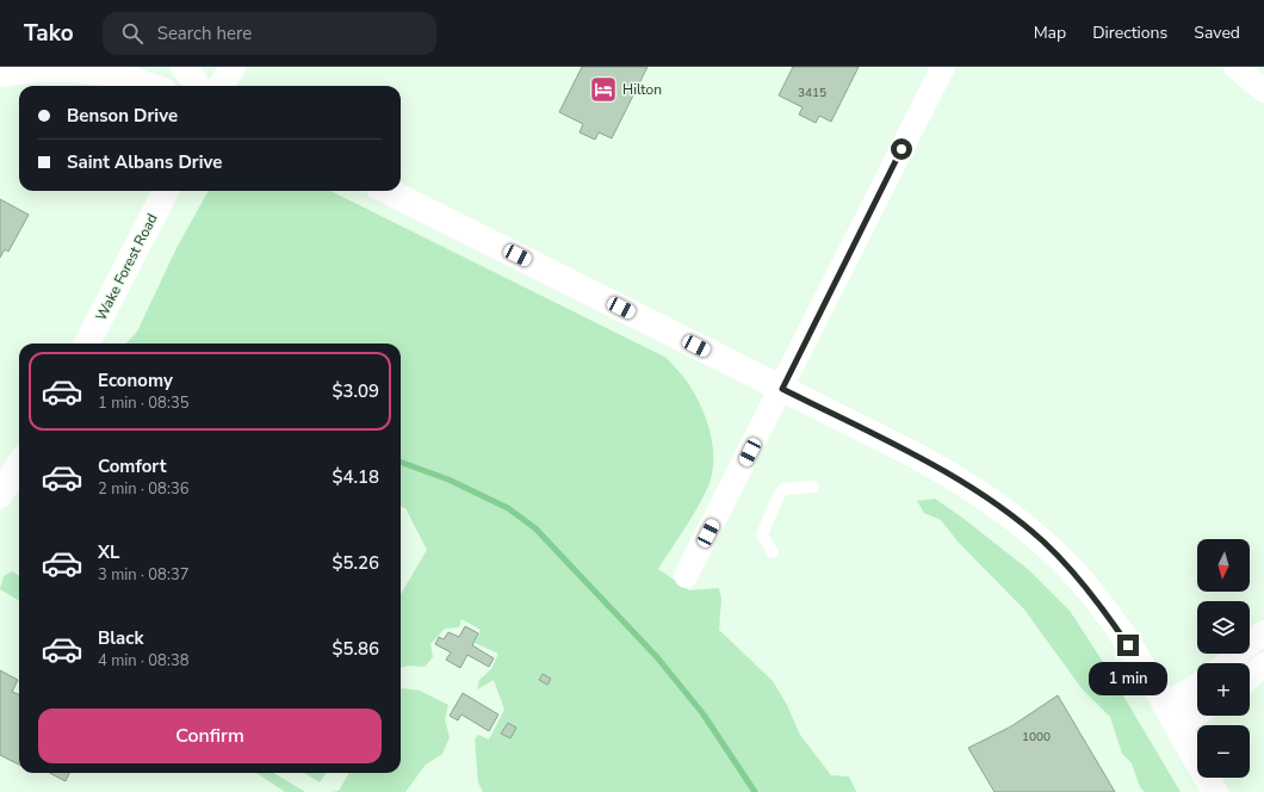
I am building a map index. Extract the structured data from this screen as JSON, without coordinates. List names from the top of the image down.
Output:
{
  "streets": {
    "street": ["Wake Forest Road"]
  },
  "places": {
    "hotel": ["Hilton"]
  },
  "house_numbers": ["3415", "1000"],
  "north": "bottom",
  "page": {
    "header": "Tako",
    "search": "Search here",
    "nav": ["Map", "Directions", "Saved"],
    "banner": ["Benson Drive", "Saint Albans Drive"],
    "list": [
      {
        "name": "Economy",
        "note": "1 min · 08:35",
        "value": "$3.09"
      },
      {
        "name": "Comfort",
        "note": "2 min · 08:36",
        "value": "$4.18"
      },
      {
        "name": "XL",
        "note": "3 min · 08:37",
        "value": "$5.26"
      },
      {
        "name": "Black",
        "note": "4 min · 08:38",
        "value": "$5.86"
      }
    ],
    "map_buttons": ["+", "−"],
    "bubble": "1 min",
    "buttons": "Confirm"
  }
}
